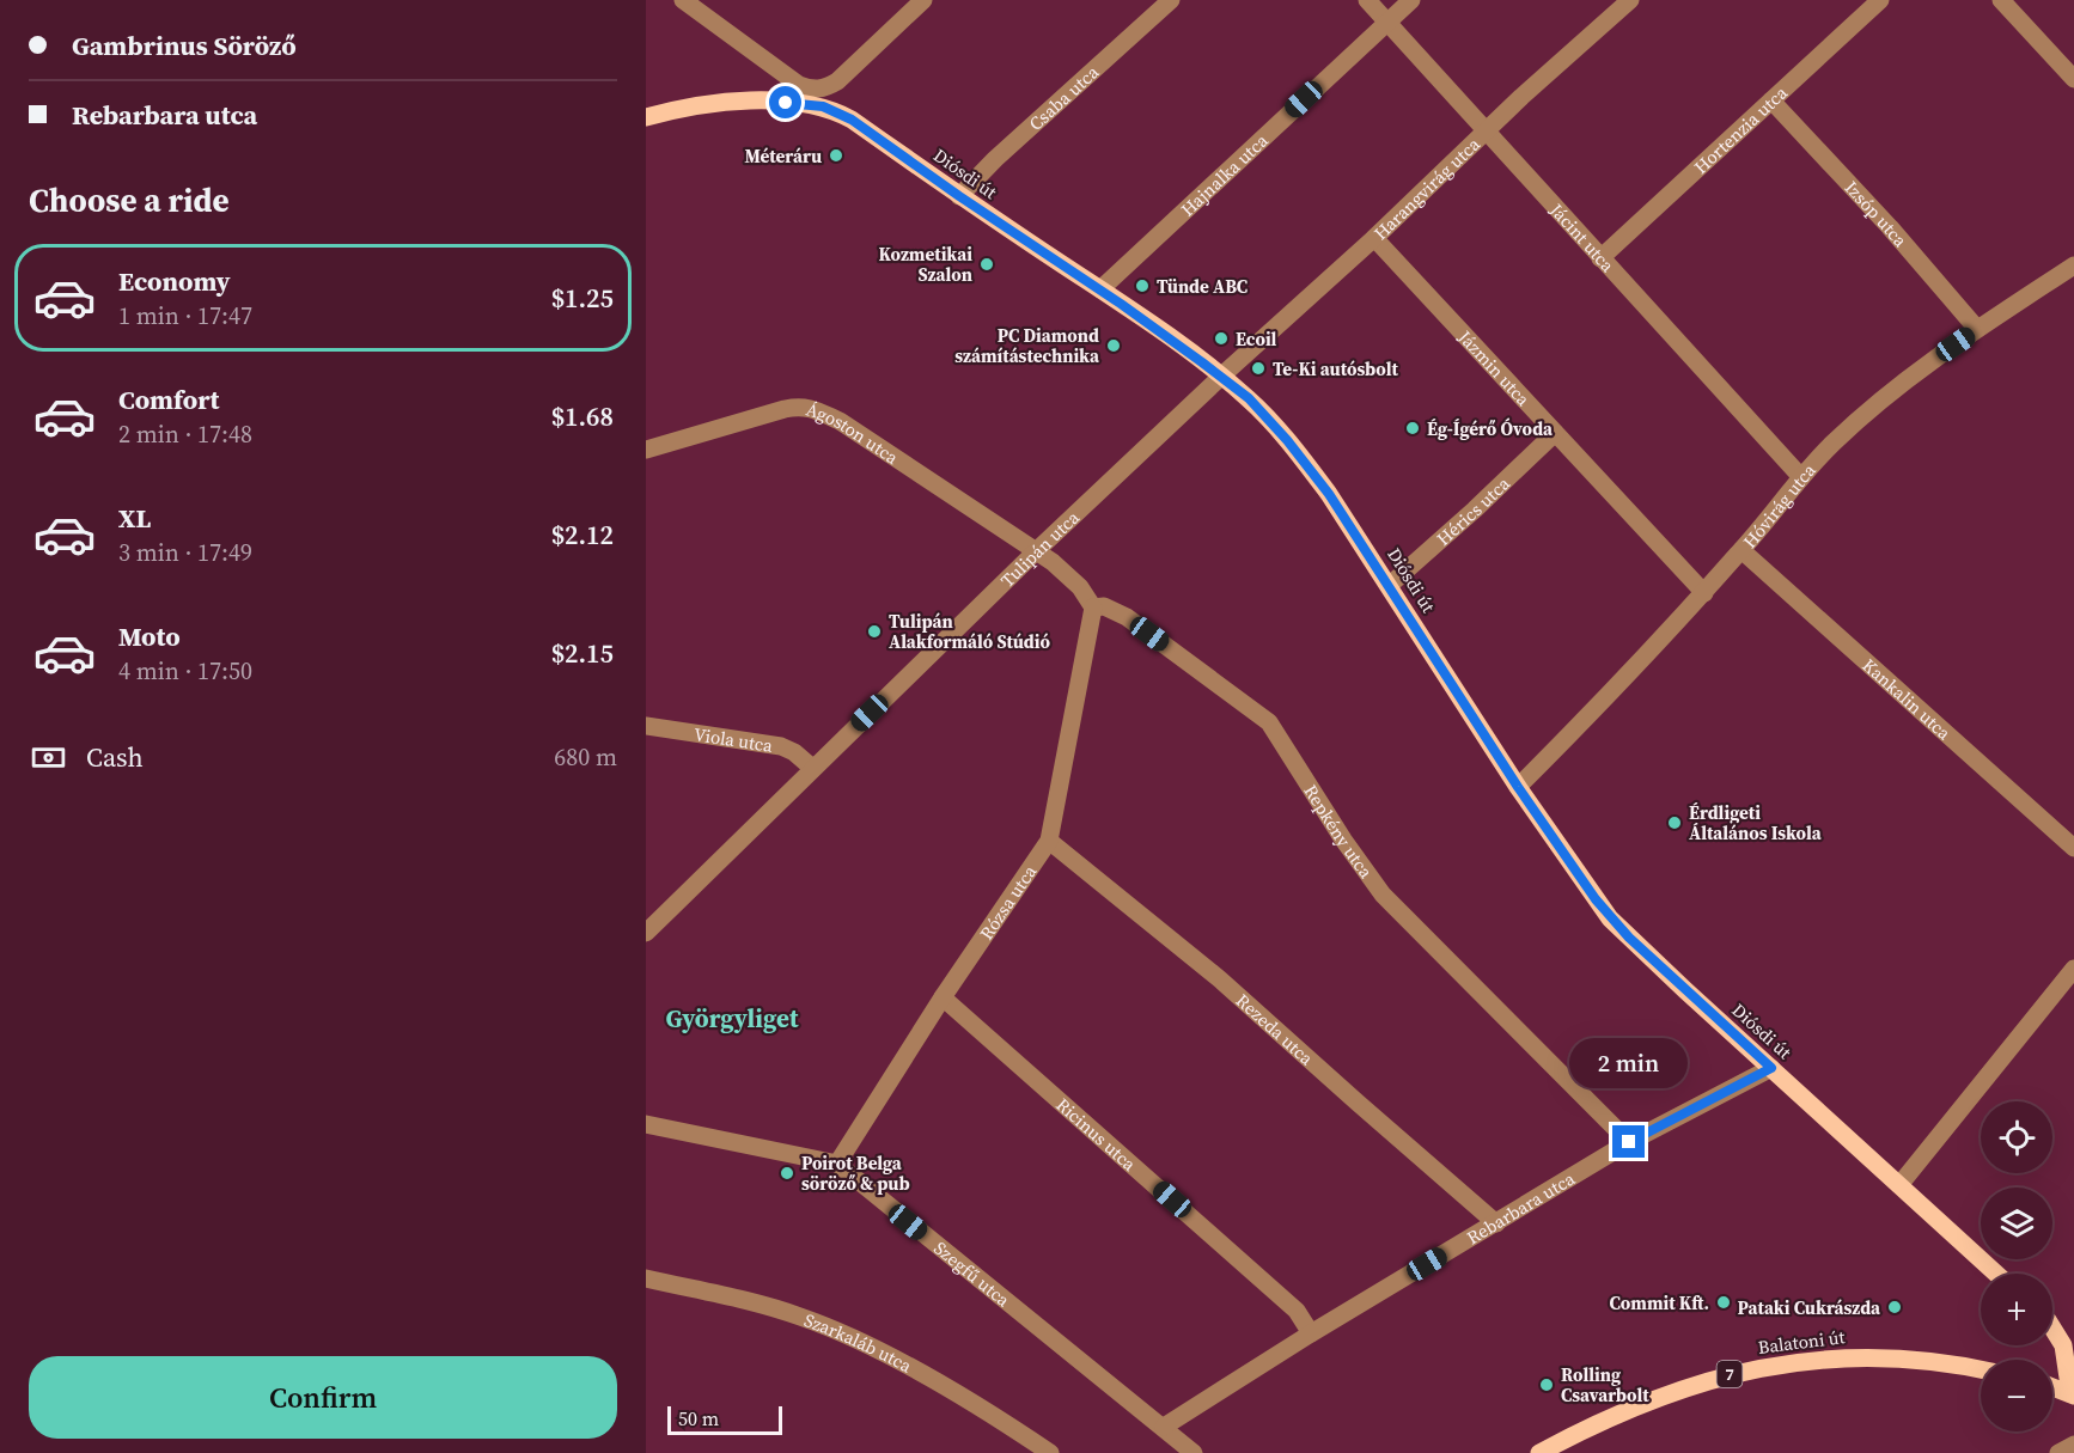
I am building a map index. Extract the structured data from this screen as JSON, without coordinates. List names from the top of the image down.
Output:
{
  "streets": {
    "main road": ["Diósdi út", "Balatoni út", "7"],
    "street": [
      "Csaba utca",
      "Hortenzia utca",
      "Hajnalka utca",
      "Harangvirág utca",
      "Izsóp utca",
      "Jácint utca",
      "Jázmin utca",
      "Ágoston utca",
      "Hóvirág utca",
      "Hérics utca",
      "Tulipán utca",
      "Kankalin utca",
      "Viola utca",
      "Repkény utca",
      "Rózsa utca",
      "Rezeda utca",
      "Ricinus utca",
      "Rebarbara utca",
      "Szegfű utca",
      "Szarkaláb utca"
    ]
  },
  "crossings": [
    ["Csaba utca", "Diósdi út"],
    ["Hortenzia utca", "Izsóp utca"],
    ["Hortenzia utca", "Jácint utca"],
    ["Diósdi út", "Hajnalka utca"],
    ["Diósdi út", "Harangvirág utca"],
    ["Diósdi út", "Hóvirág utca"],
    ["Diósdi út", "Hérics utca"],
    ["Diósdi út", "Tulipán utca"],
    ["Diósdi út", "Rebarbara utca"],
    ["Hajnalka utca", "Jácint utca"],
    ["Harangvirág utca", "Jácint utca"],
    ["Harangvirág utca", "Jázmin utca"],
    ["Harangvirág utca", "Tulipán utca"],
    ["Izsóp utca", "Hóvirág utca"],
    ["Jácint utca", "Hóvirág utca"],
    ["Jázmin utca", "Hóvirág utca"],
    ["Jázmin utca", "Hérics utca"],
    ["Ágoston utca", "Tulipán utca"],
    ["Hóvirág utca", "Kankalin utca"],
    ["Tulipán utca", "Viola utca"],
    ["Repkény utca", "Rózsa utca"],
    ["Repkény utca", "Rebarbara utca"],
    ["Rózsa utca", "Rezeda utca"],
    ["Rózsa utca", "Ricinus utca"],
    ["Rózsa utca", "Szegfű utca"],
    ["Rezeda utca", "Rebarbara utca"],
    ["Ricinus utca", "Rebarbara utca"],
    ["Rebarbara utca", "Szegfű utca"]
  ],
  "districts": ["Györgyliget"],
  "places": [
    "Méteráru",
    "Kozmetikai Szalon",
    "Tünde ABC",
    "Ecoil",
    "PC Diamond számítástechnika",
    "Te-Ki autósbolt",
    "Ég-Ígérő Óvoda",
    "Tulipán Alakformáló Stúdió",
    "Érdligeti Általános Iskola",
    "Poirot Belga söröző & pub",
    "Commit Kft.",
    "Pataki Cukrászda",
    "Rolling Csavarbolt"
  ],
  "scale_bar": "50 m",
  "page": {
    "banner": ["Gambrinus Söröző", "Rebarbara utca"],
    "heading": "Choose a ride",
    "list": [
      {
        "name": "Economy",
        "note": "1 min · 17:47",
        "value": "$1.25"
      },
      {
        "name": "Comfort",
        "note": "2 min · 17:48",
        "value": "$1.68"
      },
      {
        "name": "XL",
        "note": "3 min · 17:49",
        "value": "$2.12"
      },
      {
        "name": "Moto",
        "note": "4 min · 17:50",
        "value": "$2.15"
      }
    ],
    "pay": ["Cash", "680 m"],
    "bubble": "2 min",
    "map_buttons": ["+", "−"],
    "buttons": "Confirm",
    "scale": "50 m"
  }
}
